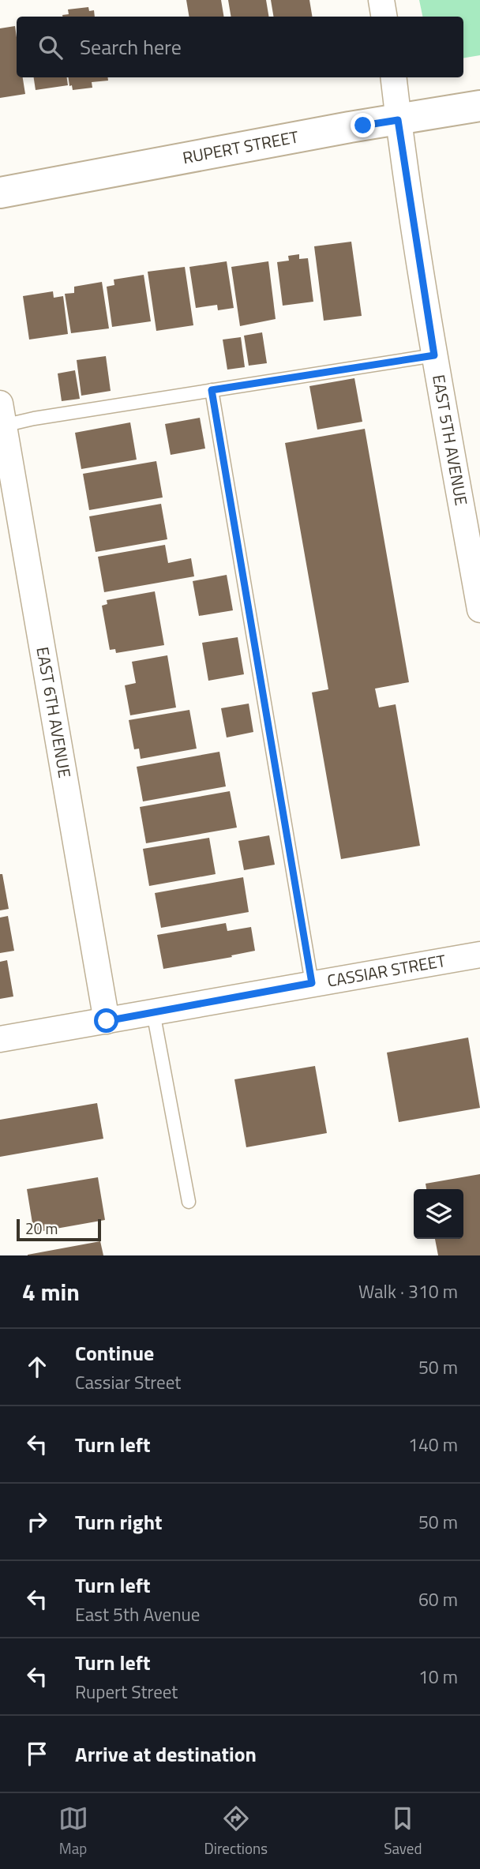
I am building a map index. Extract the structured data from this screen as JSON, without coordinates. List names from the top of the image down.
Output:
{
  "streets": {
    "main road": ["RUPERT STREET"],
    "street": ["EAST 5TH AVENUE", "EAST 6TH AVENUE", "CASSIAR STREET"]
  },
  "crossings": [
    ["RUPERT STREET", "EAST 5TH AVENUE"],
    ["EAST 6TH AVENUE", "CASSIAR STREET"]
  ],
  "scale_bar": "20 m",
  "page": {
    "search": "Search here",
    "scale": "20 m",
    "heading": ["4 min", "Walk · 310 m"],
    "list": [
      ["Continue", "Cassiar Street", "50 m"],
      ["Turn left", "140 m"],
      ["Turn right", "50 m"],
      ["Turn left", "East 5th Avenue", "60 m"],
      ["Turn left", "Rupert Street", "10 m"],
      "Arrive at destination"
    ],
    "nav": ["Map", "Directions", "Saved"]
  }
}
